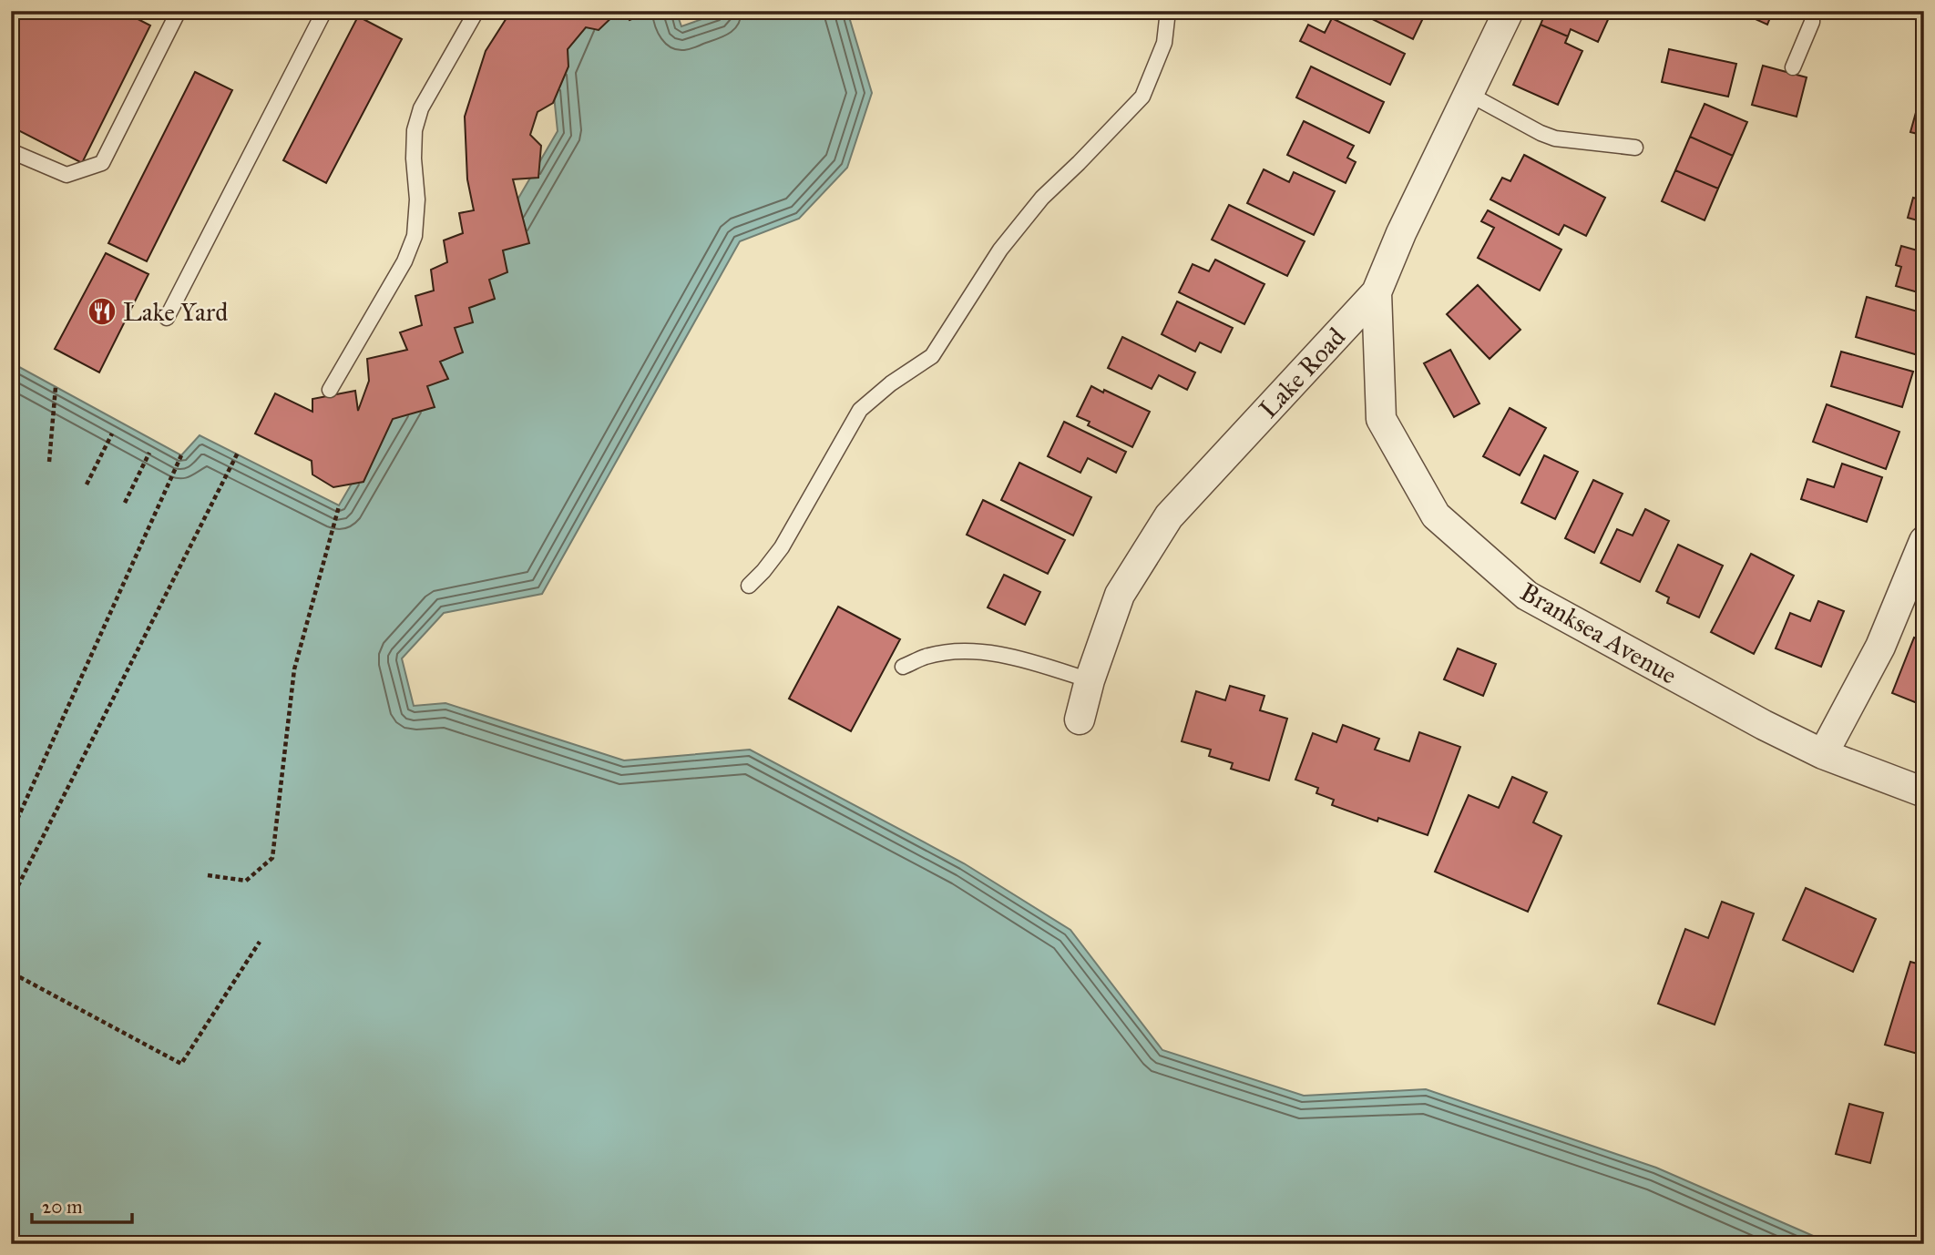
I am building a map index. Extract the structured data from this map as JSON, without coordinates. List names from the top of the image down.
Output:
{
  "streets": {
    "street": ["Lake Road", "Branksea Avenue"]
  },
  "crossings": [
    ["Lake Road", "Branksea Avenue"]
  ],
  "places": {
    "restaurant": ["Lake Yard"]
  },
  "scale_bar": "20 m"
}
